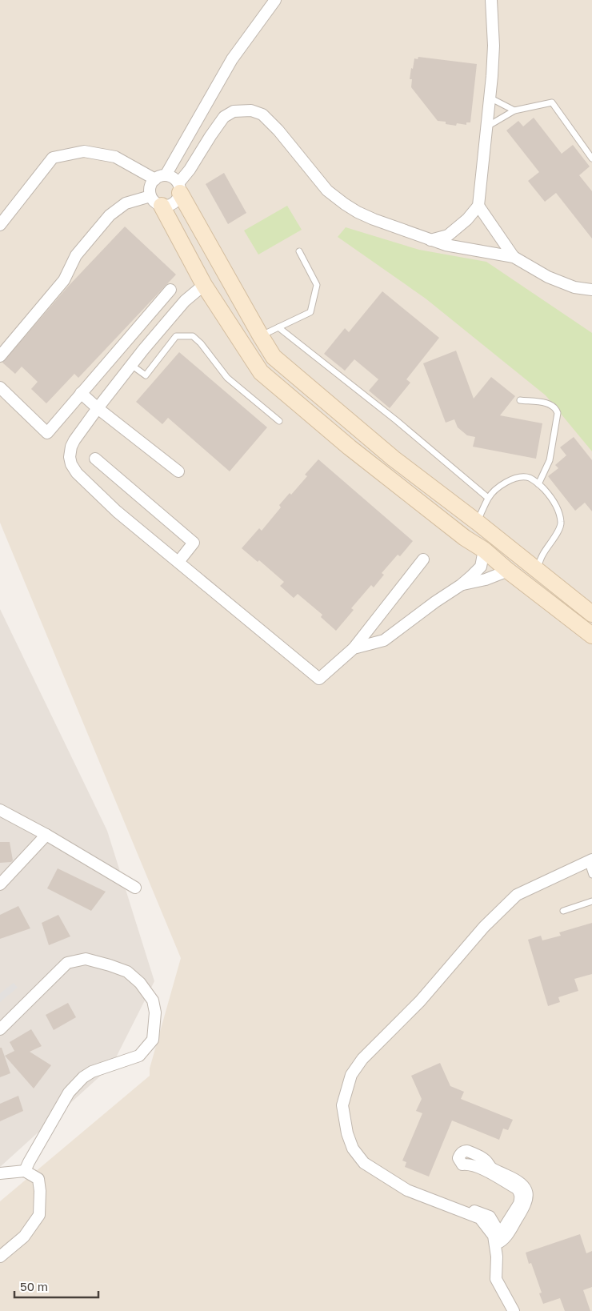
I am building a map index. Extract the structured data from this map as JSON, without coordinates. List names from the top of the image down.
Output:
{
  "scale_bar": "50 m"
}
